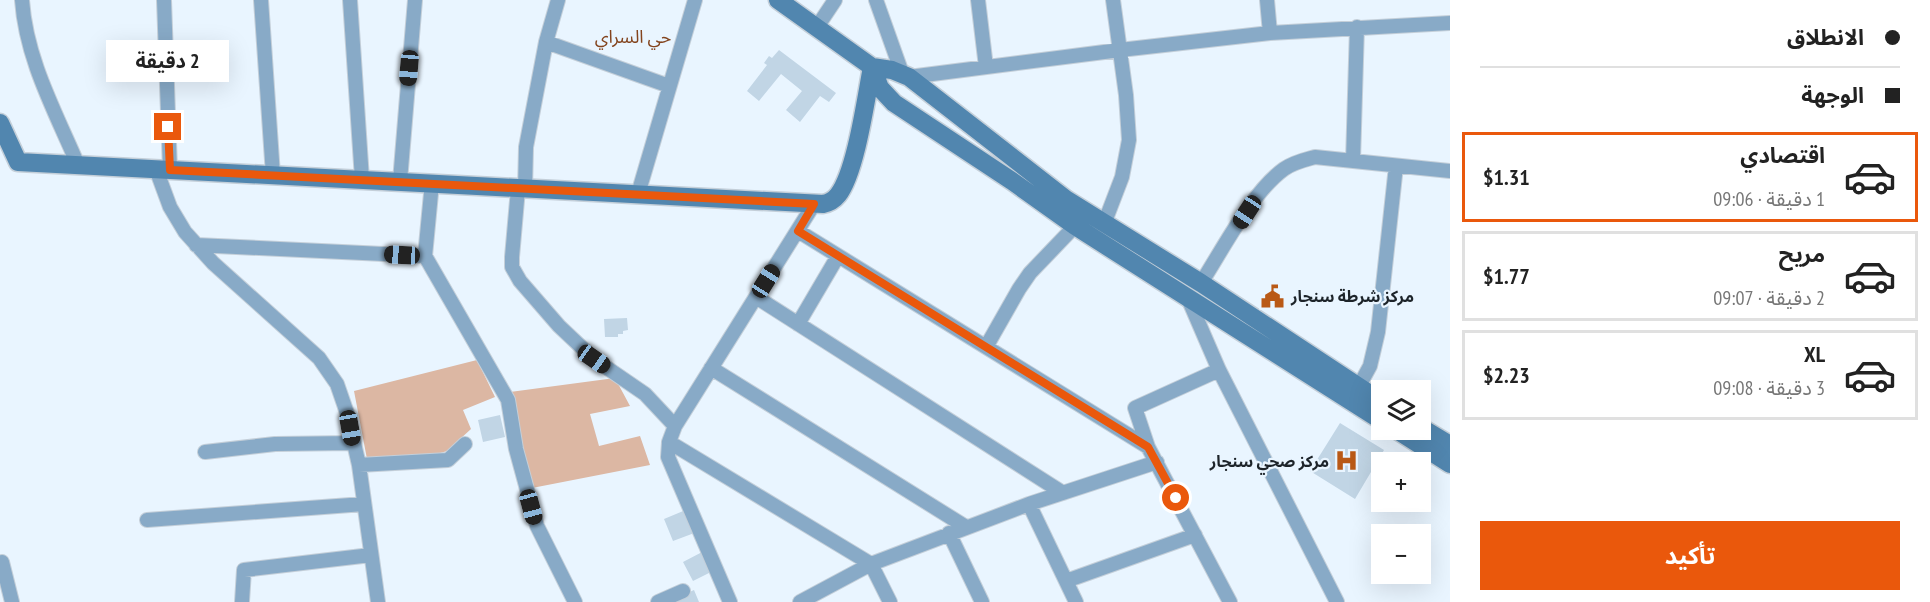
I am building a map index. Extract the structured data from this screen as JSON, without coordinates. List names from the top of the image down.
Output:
{
  "districts": ["حي السراي"],
  "places": {
    "public building": ["مركز شرطة سنجار"],
    "hospital": ["مركز صحي سنجار"]
  },
  "page": {
    "banner": ["الانطلاق", "الوجهة"],
    "bubble": "2 دقيقة",
    "list": [
      {
        "name": "اقتصادي",
        "note": "1 دقيقة · 09:06",
        "value": "$1.31"
      },
      {
        "name": "مريح",
        "note": "2 دقيقة · 09:07",
        "value": "$1.77"
      },
      {
        "name": "XL",
        "note": "3 دقيقة · 09:08",
        "value": "$2.23"
      }
    ],
    "map_buttons": ["+", "−"],
    "buttons": "تأكيد"
  }
}
